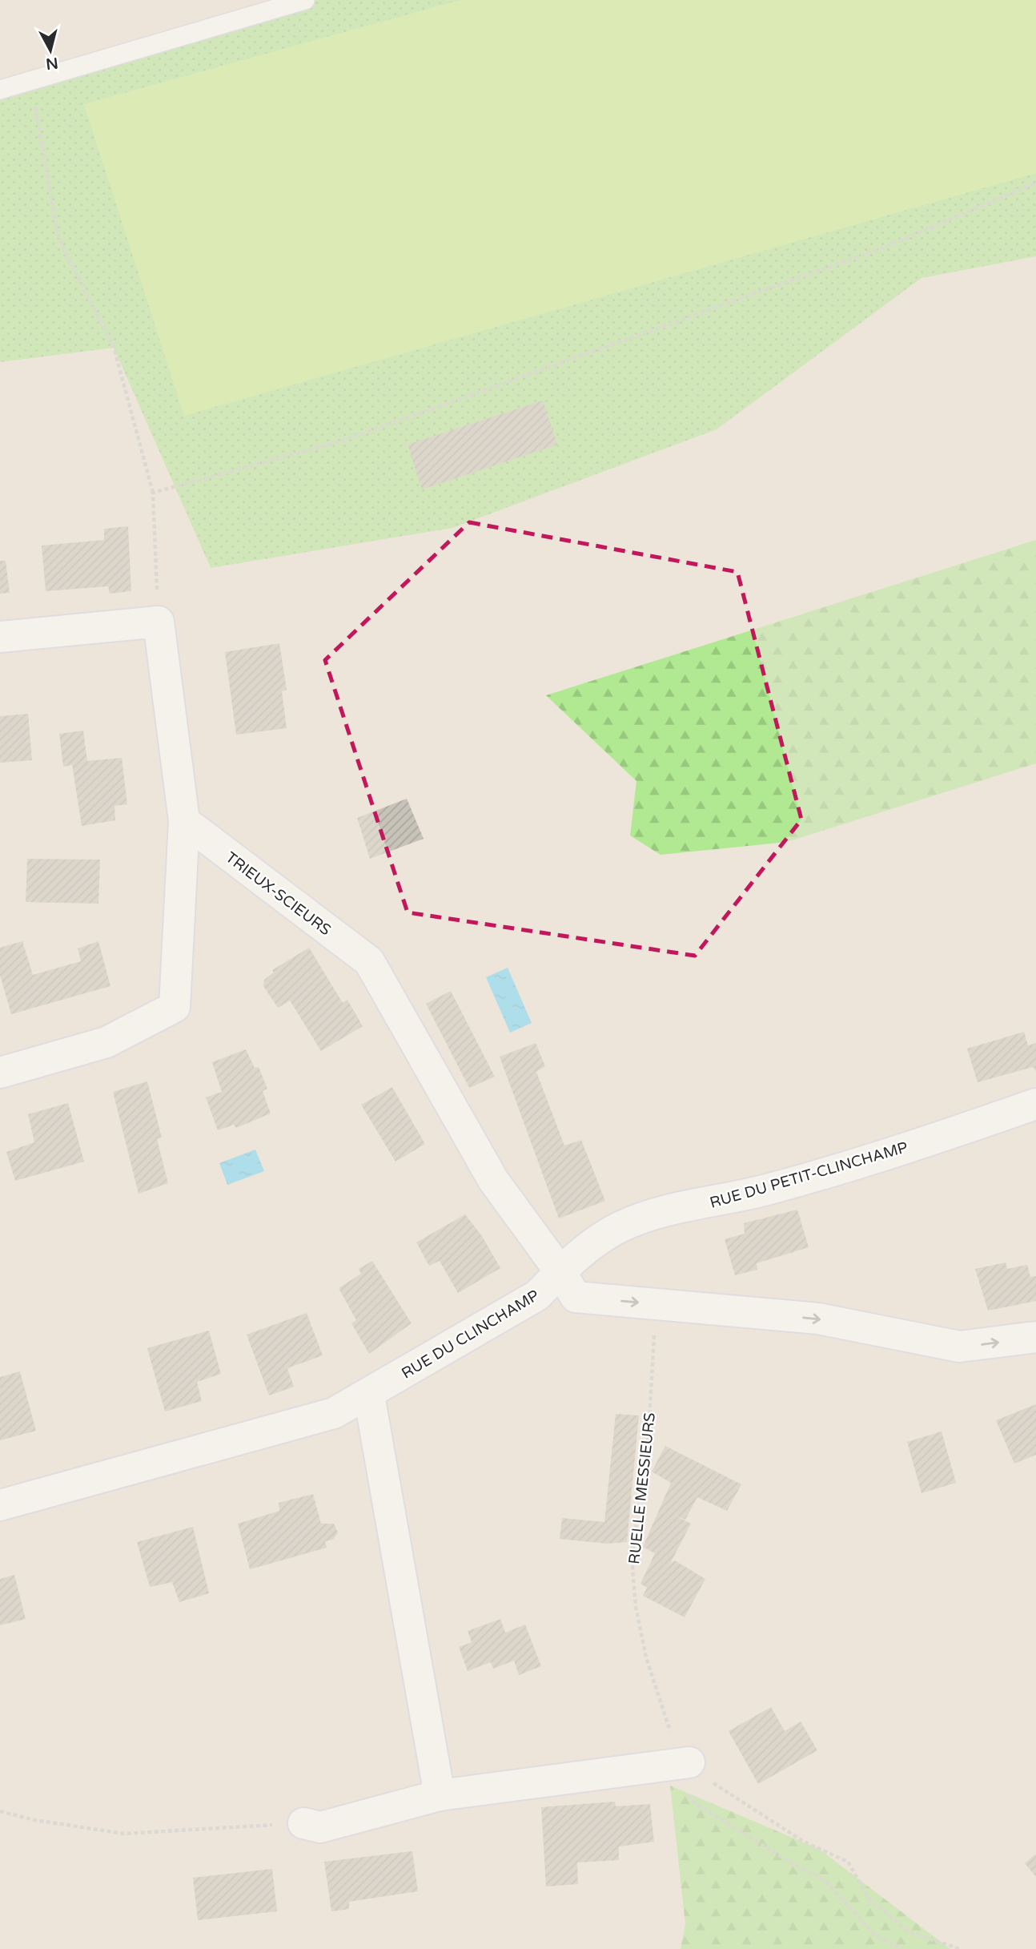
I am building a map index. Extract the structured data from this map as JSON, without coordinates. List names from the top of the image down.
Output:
{
  "streets": {
    "street": ["TRIEUX-SCIEURS", "RUE DU PETIT-CLINCHAMP", "RUE DU CLINCHAMP"],
    "path": ["RUELLE MESSIEURS"]
  },
  "crossings": [
    ["TRIEUX-SCIEURS", "RUE DU PETIT-CLINCHAMP"],
    ["TRIEUX-SCIEURS", "RUE DU CLINCHAMP"],
    ["RUE DU PETIT-CLINCHAMP", "RUE DU CLINCHAMP"]
  ],
  "north": "bottom"
}
